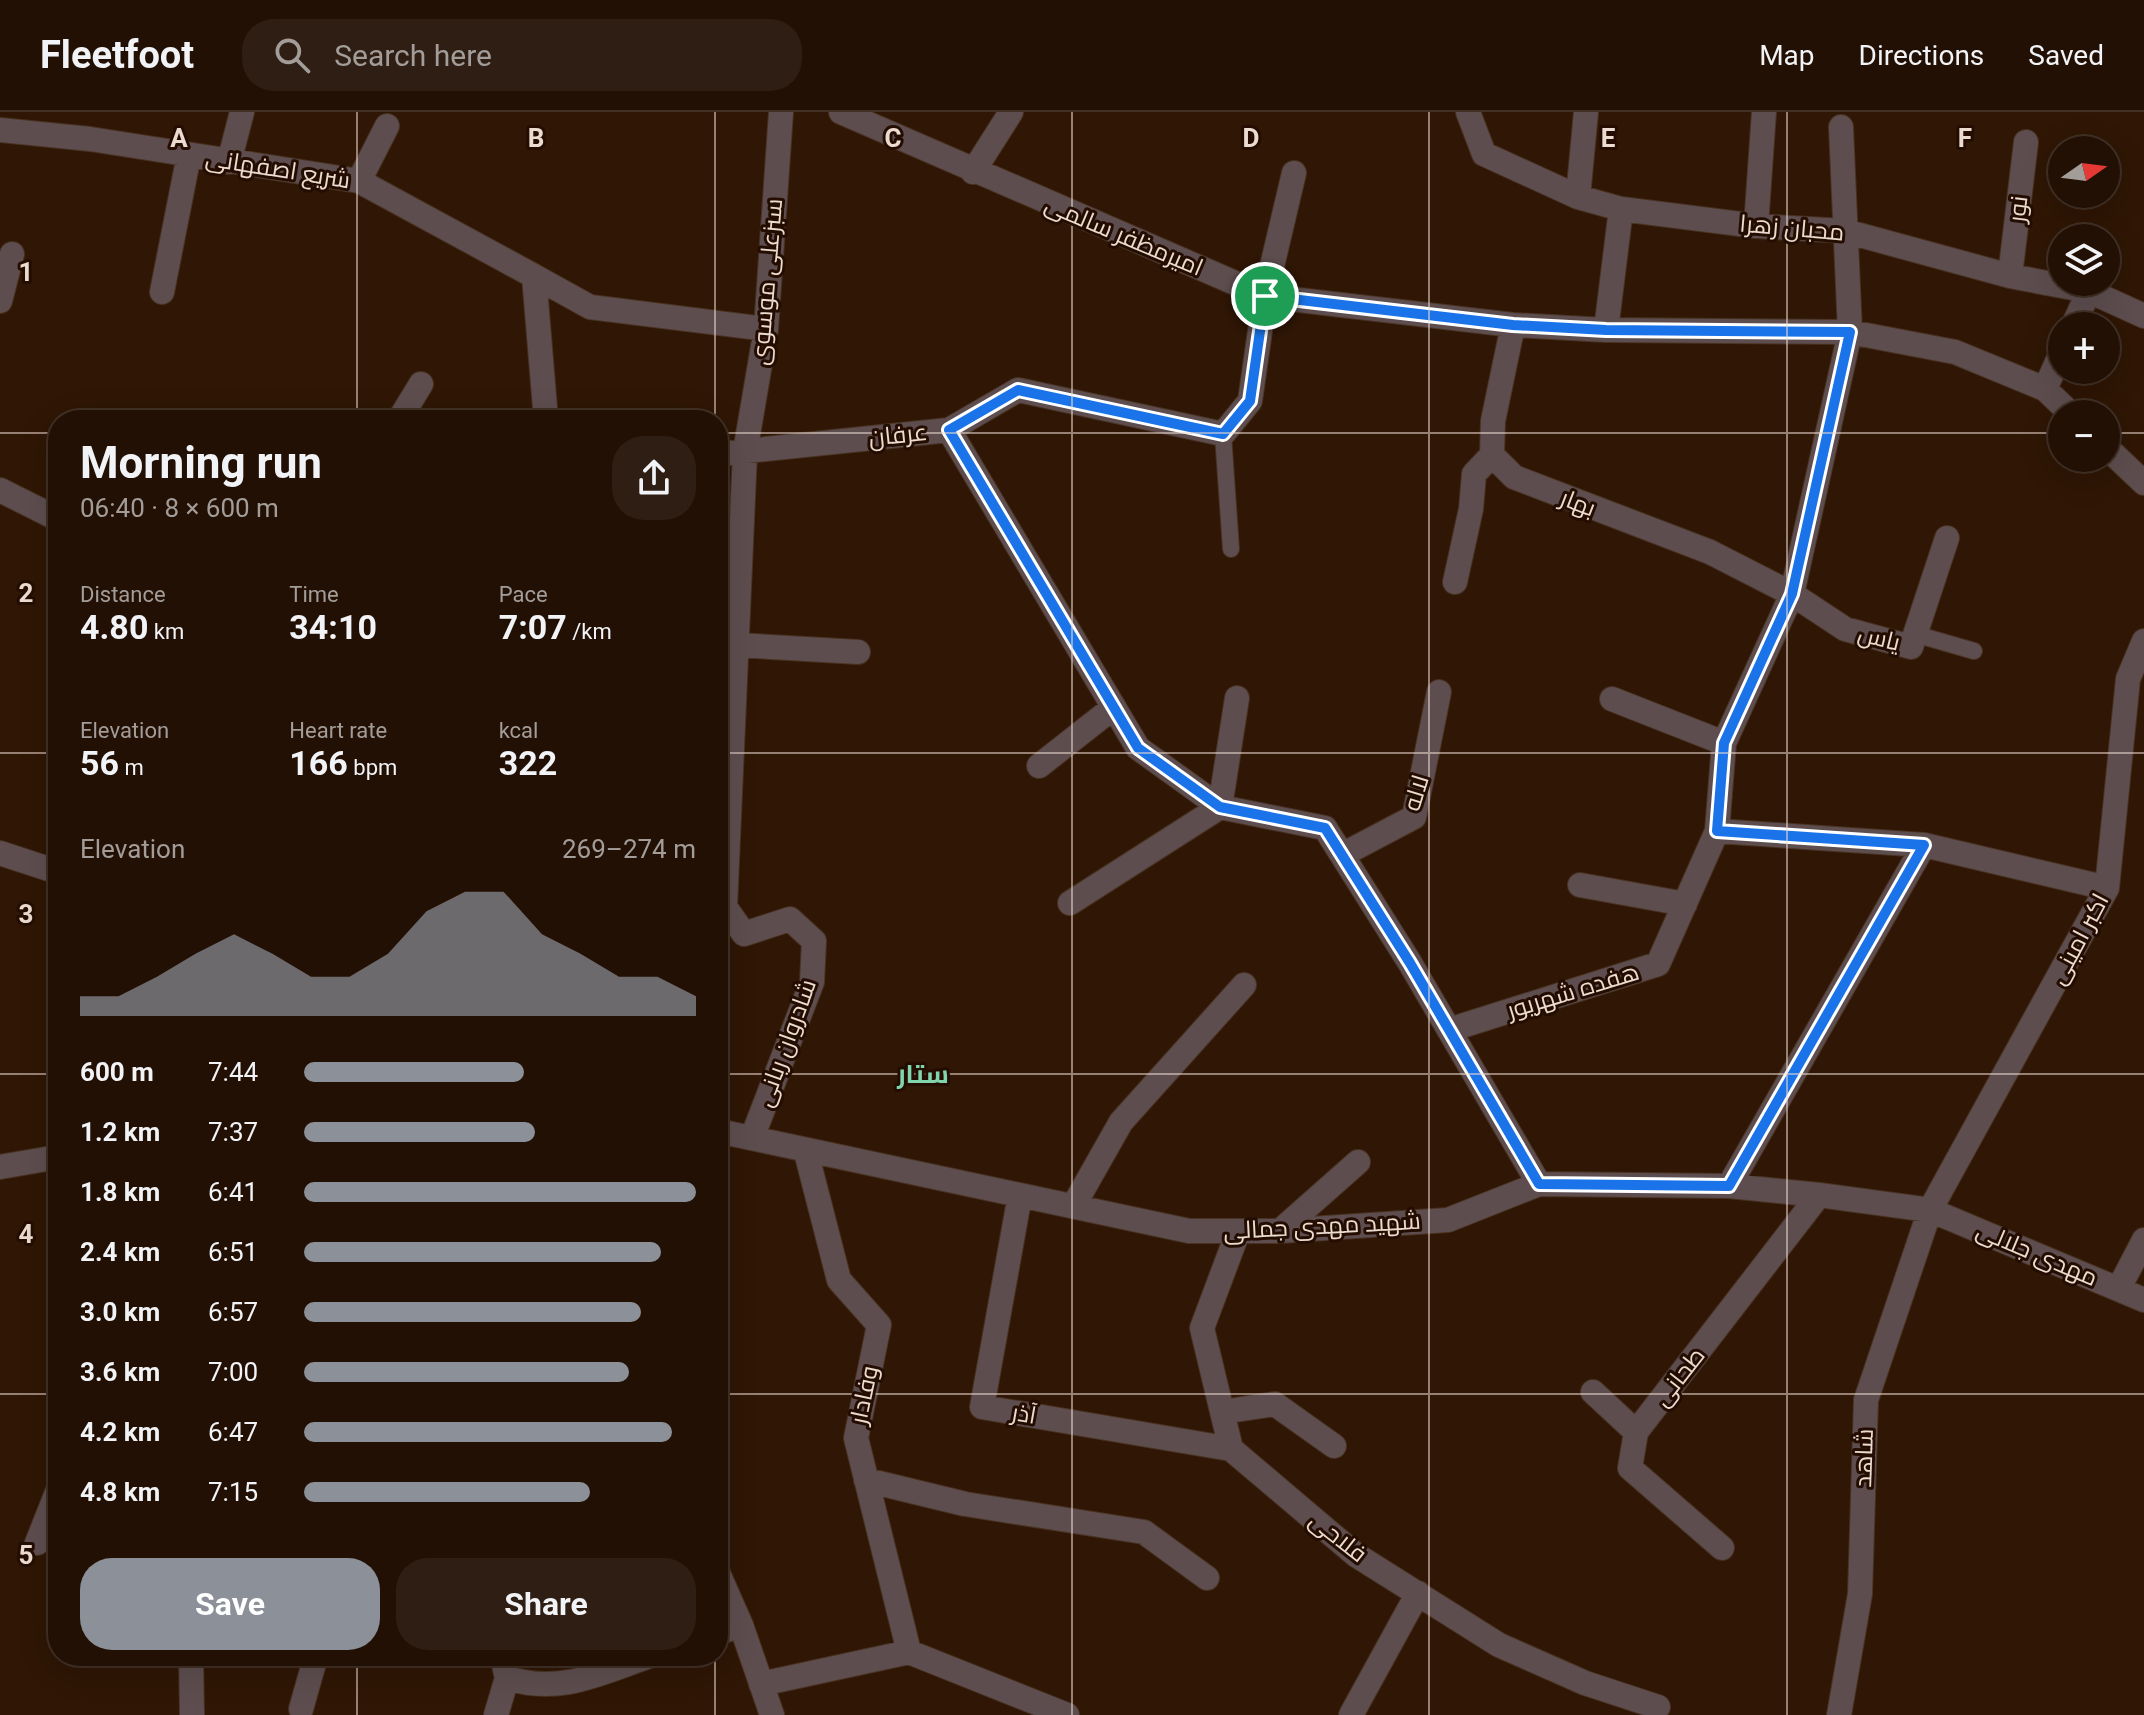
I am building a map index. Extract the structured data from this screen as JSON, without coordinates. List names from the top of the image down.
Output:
{
  "streets": {
    "street": [
      "شریع اصفهانی",
      "نور",
      "محبان زهرا",
      "امیرمظفر سالمی",
      "سبزعلی موسوی",
      "عرفان",
      "بهار",
      "یاس",
      "لاله",
      "اکبر امینی",
      "هفده شهریور",
      "شادروان ربانی",
      "شهید مهدی جمالی",
      "مهدی جلالی",
      "طحانی",
      "وفادار",
      "آذر",
      "شاهد",
      "فلاحی"
    ]
  },
  "crossings": [
    ["شریع اصفهانی", "سبزعلی موسوی"],
    ["نور", "محبان زهرا"],
    ["محبان زهرا", "هفده شهریور"],
    ["امیرمظفر سالمی", "هفده شهریور"],
    ["سبزعلی موسوی", "عرفان"],
    ["سبزعلی موسوی", "شادروان ربانی"],
    ["عرفان", "شادروان ربانی"],
    ["بهار", "یاس"],
    ["بهار", "هفده شهریور"],
    ["یاس", "هفده شهریور"],
    ["اکبر امینی", "شهید مهدی جمالی"],
    ["اکبر امینی", "مهدی جلالی"],
    ["اکبر امینی", "شاهد"],
    ["شادروان ربانی", "شهید مهدی جمالی"],
    ["شهید مهدی جمالی", "مهدی جلالی"],
    ["شهید مهدی جمالی", "طحانی"],
    ["شهید مهدی جمالی", "وفادار"],
    ["شهید مهدی جمالی", "آذر"],
    ["شهید مهدی جمالی", "شاهد"],
    ["مهدی جلالی", "شاهد"],
    ["آذر", "فلاحی"]
  ],
  "districts": ["ستار"],
  "north": "right",
  "page": {
    "header": "Fleetfoot",
    "search": "Search here",
    "nav": ["Map", "Directions", "Saved"],
    "map_buttons": ["+", "−"],
    "heading": ["Morning run", "06:40 · 8 × 600 m"],
    "stats": [
      ["Distance", "4.80 km"],
      ["Time", "34:10"],
      ["Pace", "7:07 /km"],
      ["Elevation", "56 m"],
      ["Heart rate", "166 bpm"],
      ["kcal", "322"]
    ],
    "chart": ["Elevation", "269–274 m"],
    "list": [
      {
        "name": "600 m",
        "note": "7:44"
      },
      {
        "name": "1.2 km",
        "note": "7:37"
      },
      {
        "name": "1.8 km",
        "note": "6:41"
      },
      {
        "name": "2.4 km",
        "note": "6:51"
      },
      {
        "name": "3.0 km",
        "note": "6:57"
      },
      {
        "name": "3.6 km",
        "note": "7:00"
      },
      {
        "name": "4.2 km",
        "note": "6:47"
      },
      {
        "name": "4.8 km",
        "note": "7:15"
      }
    ],
    "buttons": ["Save", "Share"]
  },
  "grid": {
    "columns": [
      "A",
      "B",
      "C",
      "D",
      "E",
      "F"
    ],
    "rows": [
      "1",
      "2",
      "3",
      "4",
      "5"
    ]
  }
}
